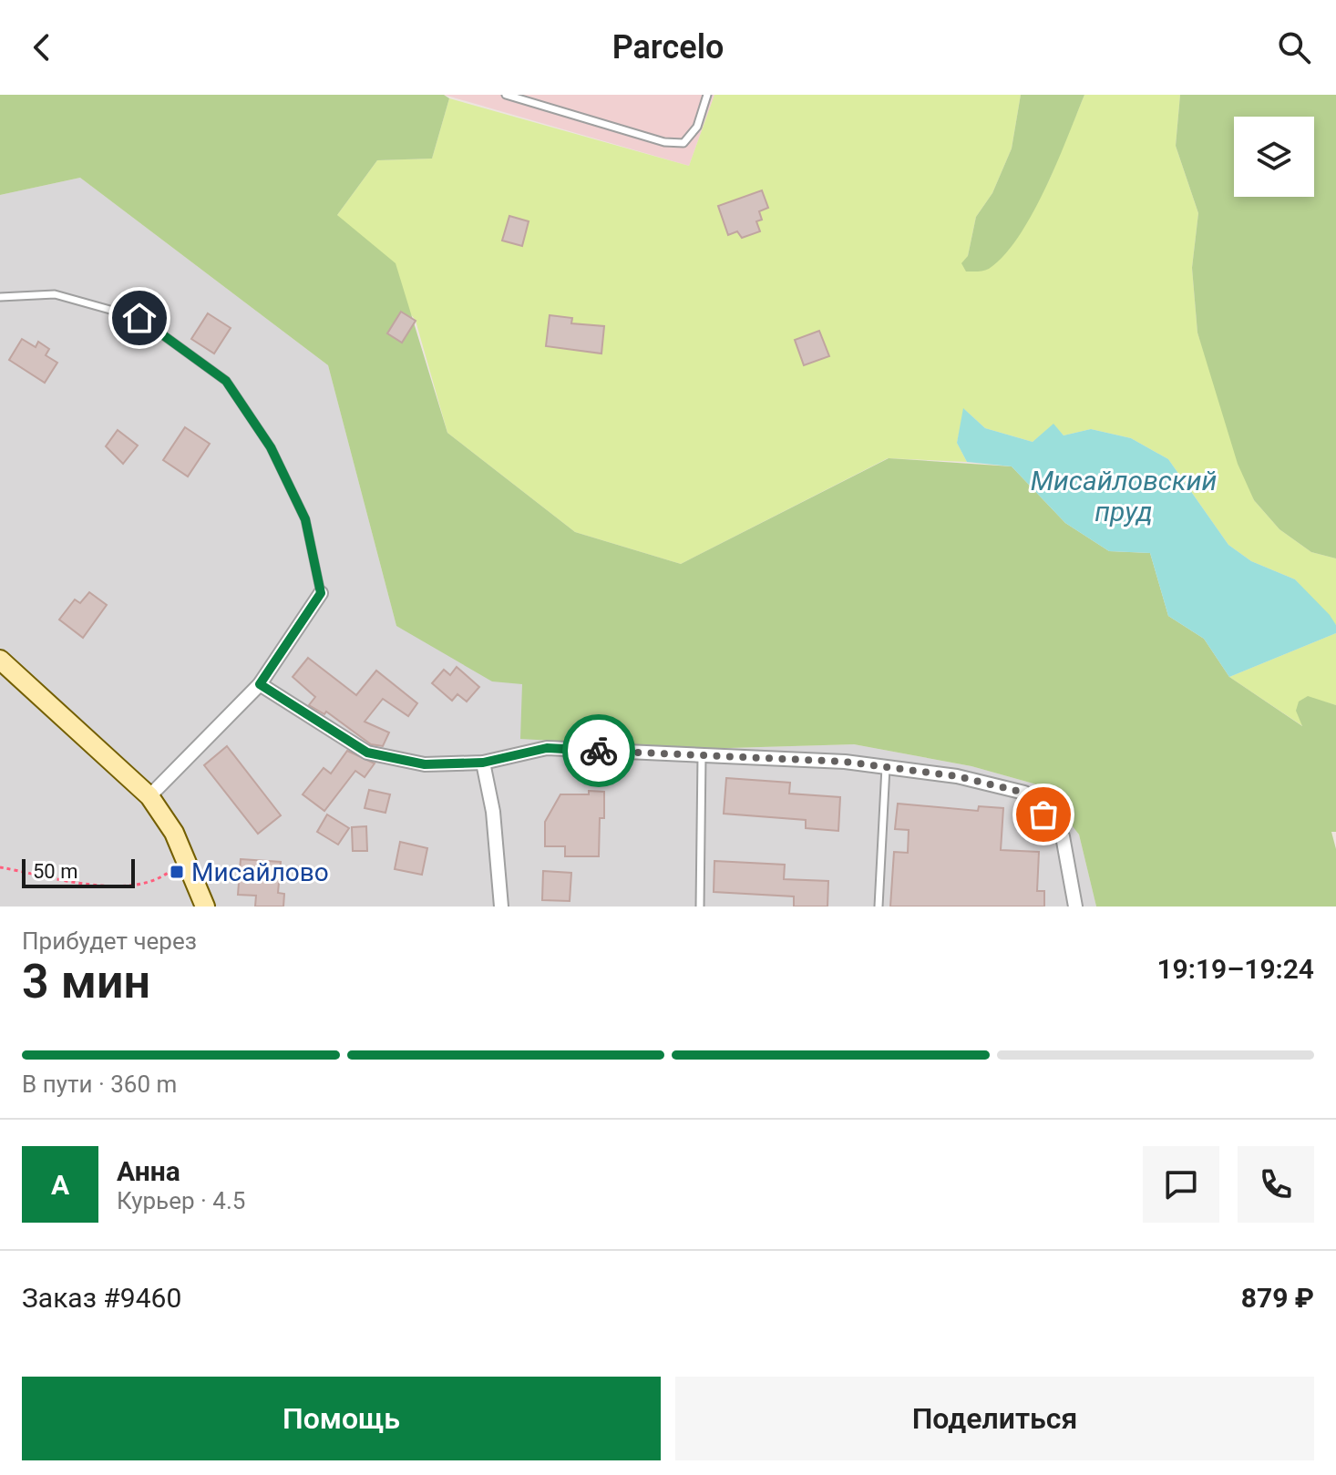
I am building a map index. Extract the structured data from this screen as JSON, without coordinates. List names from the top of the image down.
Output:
{
  "water": ["Мисайловский пруд"],
  "places": {
    "transit": ["Мисайлово"]
  },
  "scale_bar": "50 m",
  "page": {
    "header": "Parcelo",
    "scale": "50 m",
    "heading": ["3 мин", "Прибудет через", "19:19–19:24"],
    "panel": [
      "Анна",
      "Курьер · 4.5",
      "Заказ #9460",
      "879 ₽"
    ],
    "bar": "В пути · 360 m",
    "round": "А",
    "buttons": ["Помощь", "Поделиться"]
  }
}
